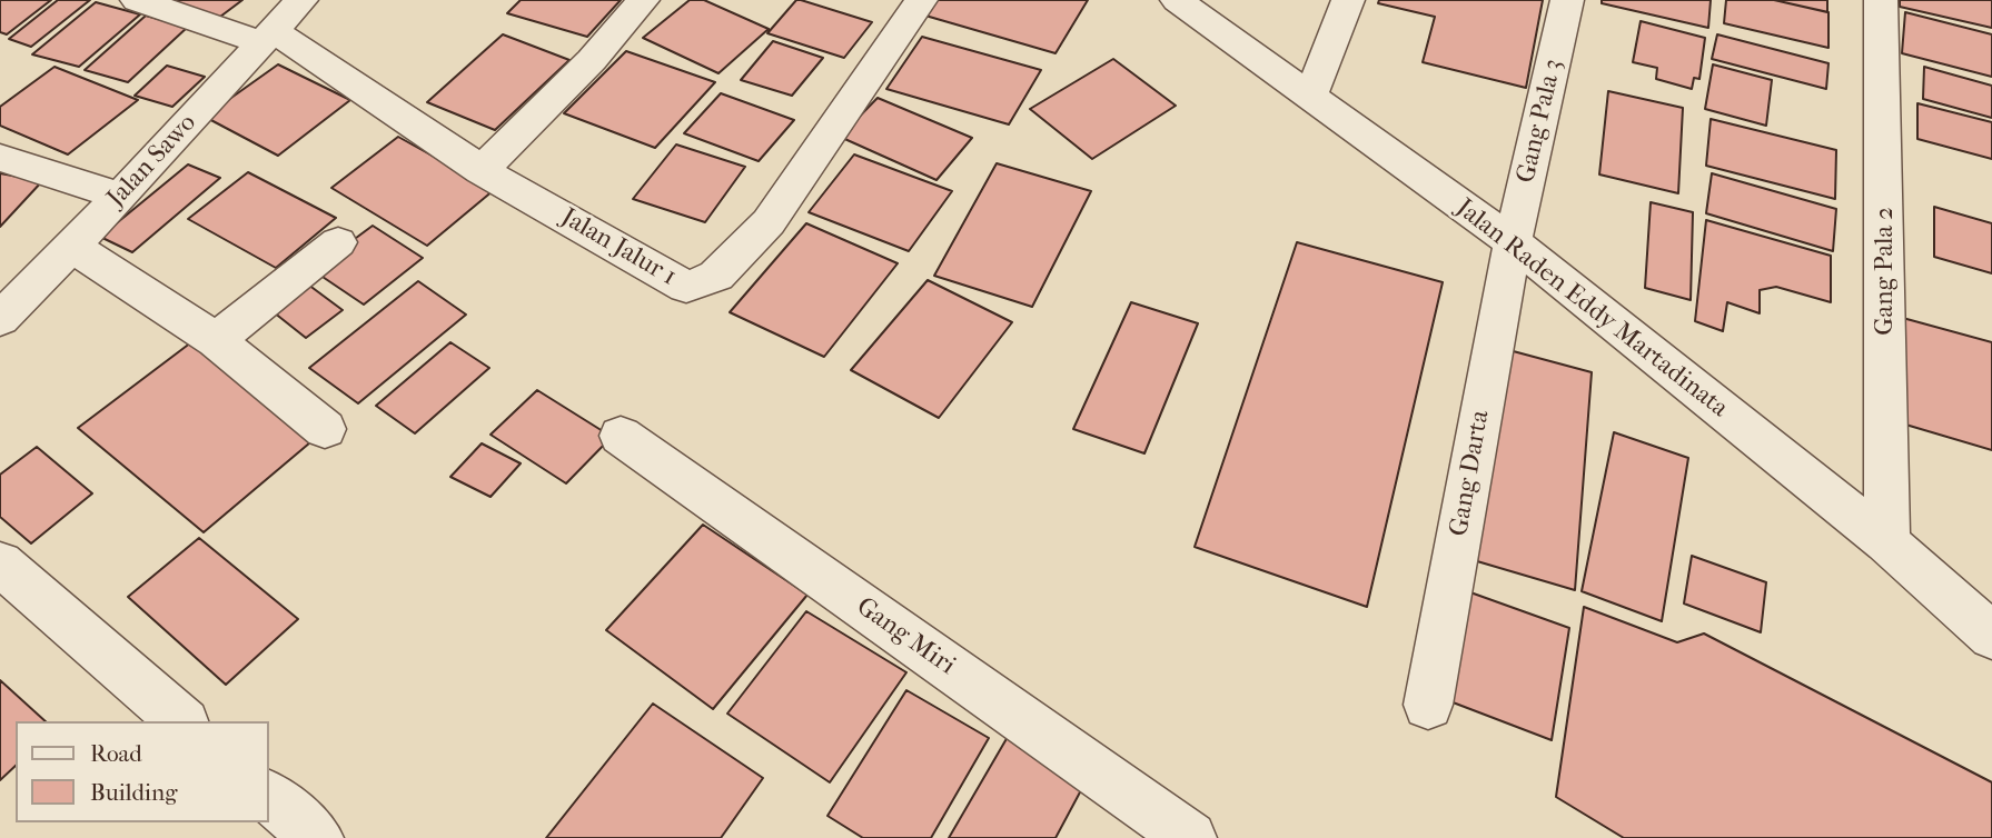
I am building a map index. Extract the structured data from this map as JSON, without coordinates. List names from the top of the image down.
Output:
{
  "streets": {
    "street": [
      "Gang Pala 3",
      "Jalan Sawo",
      "Jalan Jalur 1",
      "Gang Pala 2",
      "Jalan Raden Eddy Martadinata",
      "Gang Darta",
      "Gang Miri"
    ]
  },
  "crossings": [
    ["Gang Pala 3", "Jalan Raden Eddy Martadinata"],
    ["Gang Pala 3", "Gang Darta"],
    ["Jalan Sawo", "Jalan Jalur 1"],
    ["Gang Pala 2", "Jalan Raden Eddy Martadinata"],
    ["Jalan Raden Eddy Martadinata", "Gang Darta"]
  ],
  "legend": ["Road", "Building"]
}
